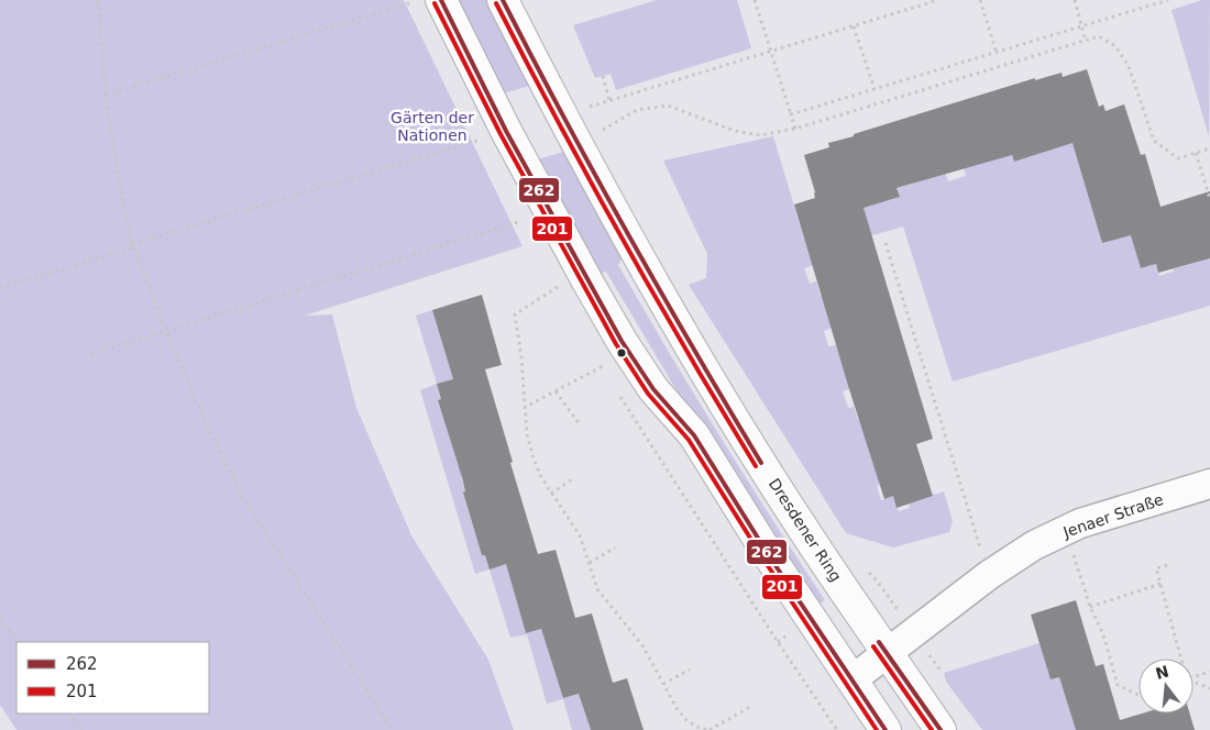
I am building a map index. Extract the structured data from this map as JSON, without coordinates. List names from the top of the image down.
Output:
{
  "streets": {
    "street": ["Jenaer Straße", "Dresdener Ring"]
  },
  "crossings": [
    ["Jenaer Straße", "Dresdener Ring"]
  ],
  "parks": ["Gärten der Nationen"],
  "lines": ["transit line 262", "transit line 201"],
  "legend": ["262", "201"],
  "north": "top"
}
